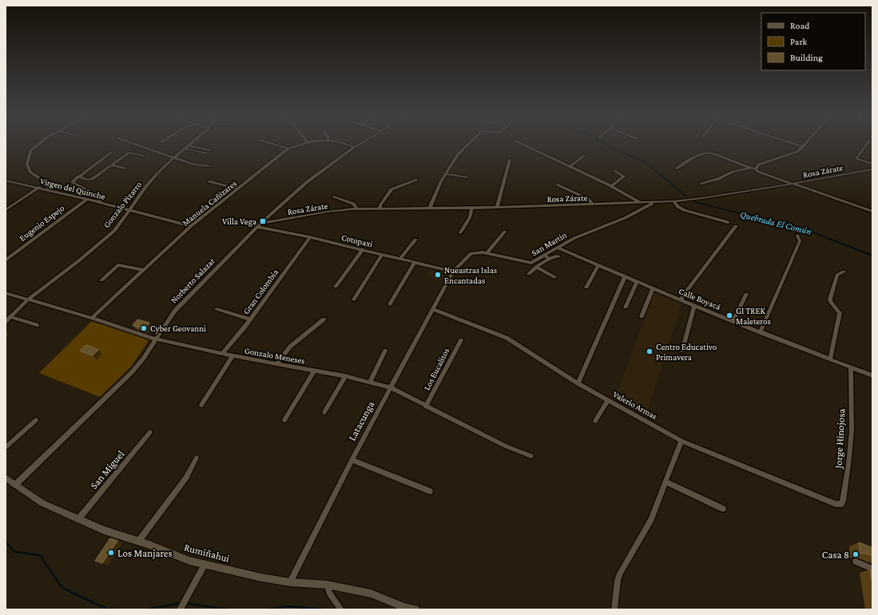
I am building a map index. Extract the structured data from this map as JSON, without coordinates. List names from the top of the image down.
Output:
{
  "streets": {
    "street": [
      "Rosa Zárate",
      "Virgen del Quinche",
      "Manuela Cañizares",
      "Gonzalo Pizarro",
      "Eugenio Espejo",
      "Cotopaxi",
      "San Martin",
      "Norberto Salazar",
      "Gran Colombia",
      "Calle Boyacá",
      "Gonzalo Meneses",
      "Los Eucalitos",
      "Valerio Armas",
      "Latacunga",
      "Jorge Hinojosa",
      "San Miguel",
      "Rumiñahui"
    ]
  },
  "crossings": [
    ["Rosa Zárate", "Cotopaxi"],
    ["Rosa Zárate", "San Martin"],
    ["Rosa Zárate", "Norberto Salazar"],
    ["Virgen del Quinche", "Manuela Cañizares"],
    ["Virgen del Quinche", "Gonzalo Pizarro"],
    ["Virgen del Quinche", "Eugenio Espejo"],
    ["Manuela Cañizares", "Norberto Salazar"],
    ["Manuela Cañizares", "Gonzalo Meneses"],
    ["Gonzalo Pizarro", "Gonzalo Meneses"],
    ["Cotopaxi", "San Martin"],
    ["Cotopaxi", "Norberto Salazar"],
    ["Cotopaxi", "Gran Colombia"],
    ["Cotopaxi", "Latacunga"],
    ["San Martin", "Calle Boyacá"],
    ["San Martin", "Latacunga"],
    ["Norberto Salazar", "Gonzalo Meneses"],
    ["Norberto Salazar", "Rumiñahui"],
    ["Gran Colombia", "Gonzalo Meneses"],
    ["Calle Boyacá", "Jorge Hinojosa"],
    ["Gonzalo Meneses", "Los Eucalitos"],
    ["Gonzalo Meneses", "Latacunga"],
    ["Valerio Armas", "Latacunga"],
    ["Valerio Armas", "Jorge Hinojosa"],
    ["Latacunga", "Rumiñahui"],
    ["San Miguel", "Rumiñahui"]
  ],
  "water": ["Quebrada El Común"],
  "places": {
    "transit": ["Villa Vega"],
    "other": [
      "Nueastras Islas Encantadas",
      "GI TREK Maleteros",
      "Cyber Geovanni",
      "Centro Educativo Primavera",
      "Los Manjares",
      "Casa 8"
    ]
  },
  "legend": ["Road", "Park", "Building"]
}
